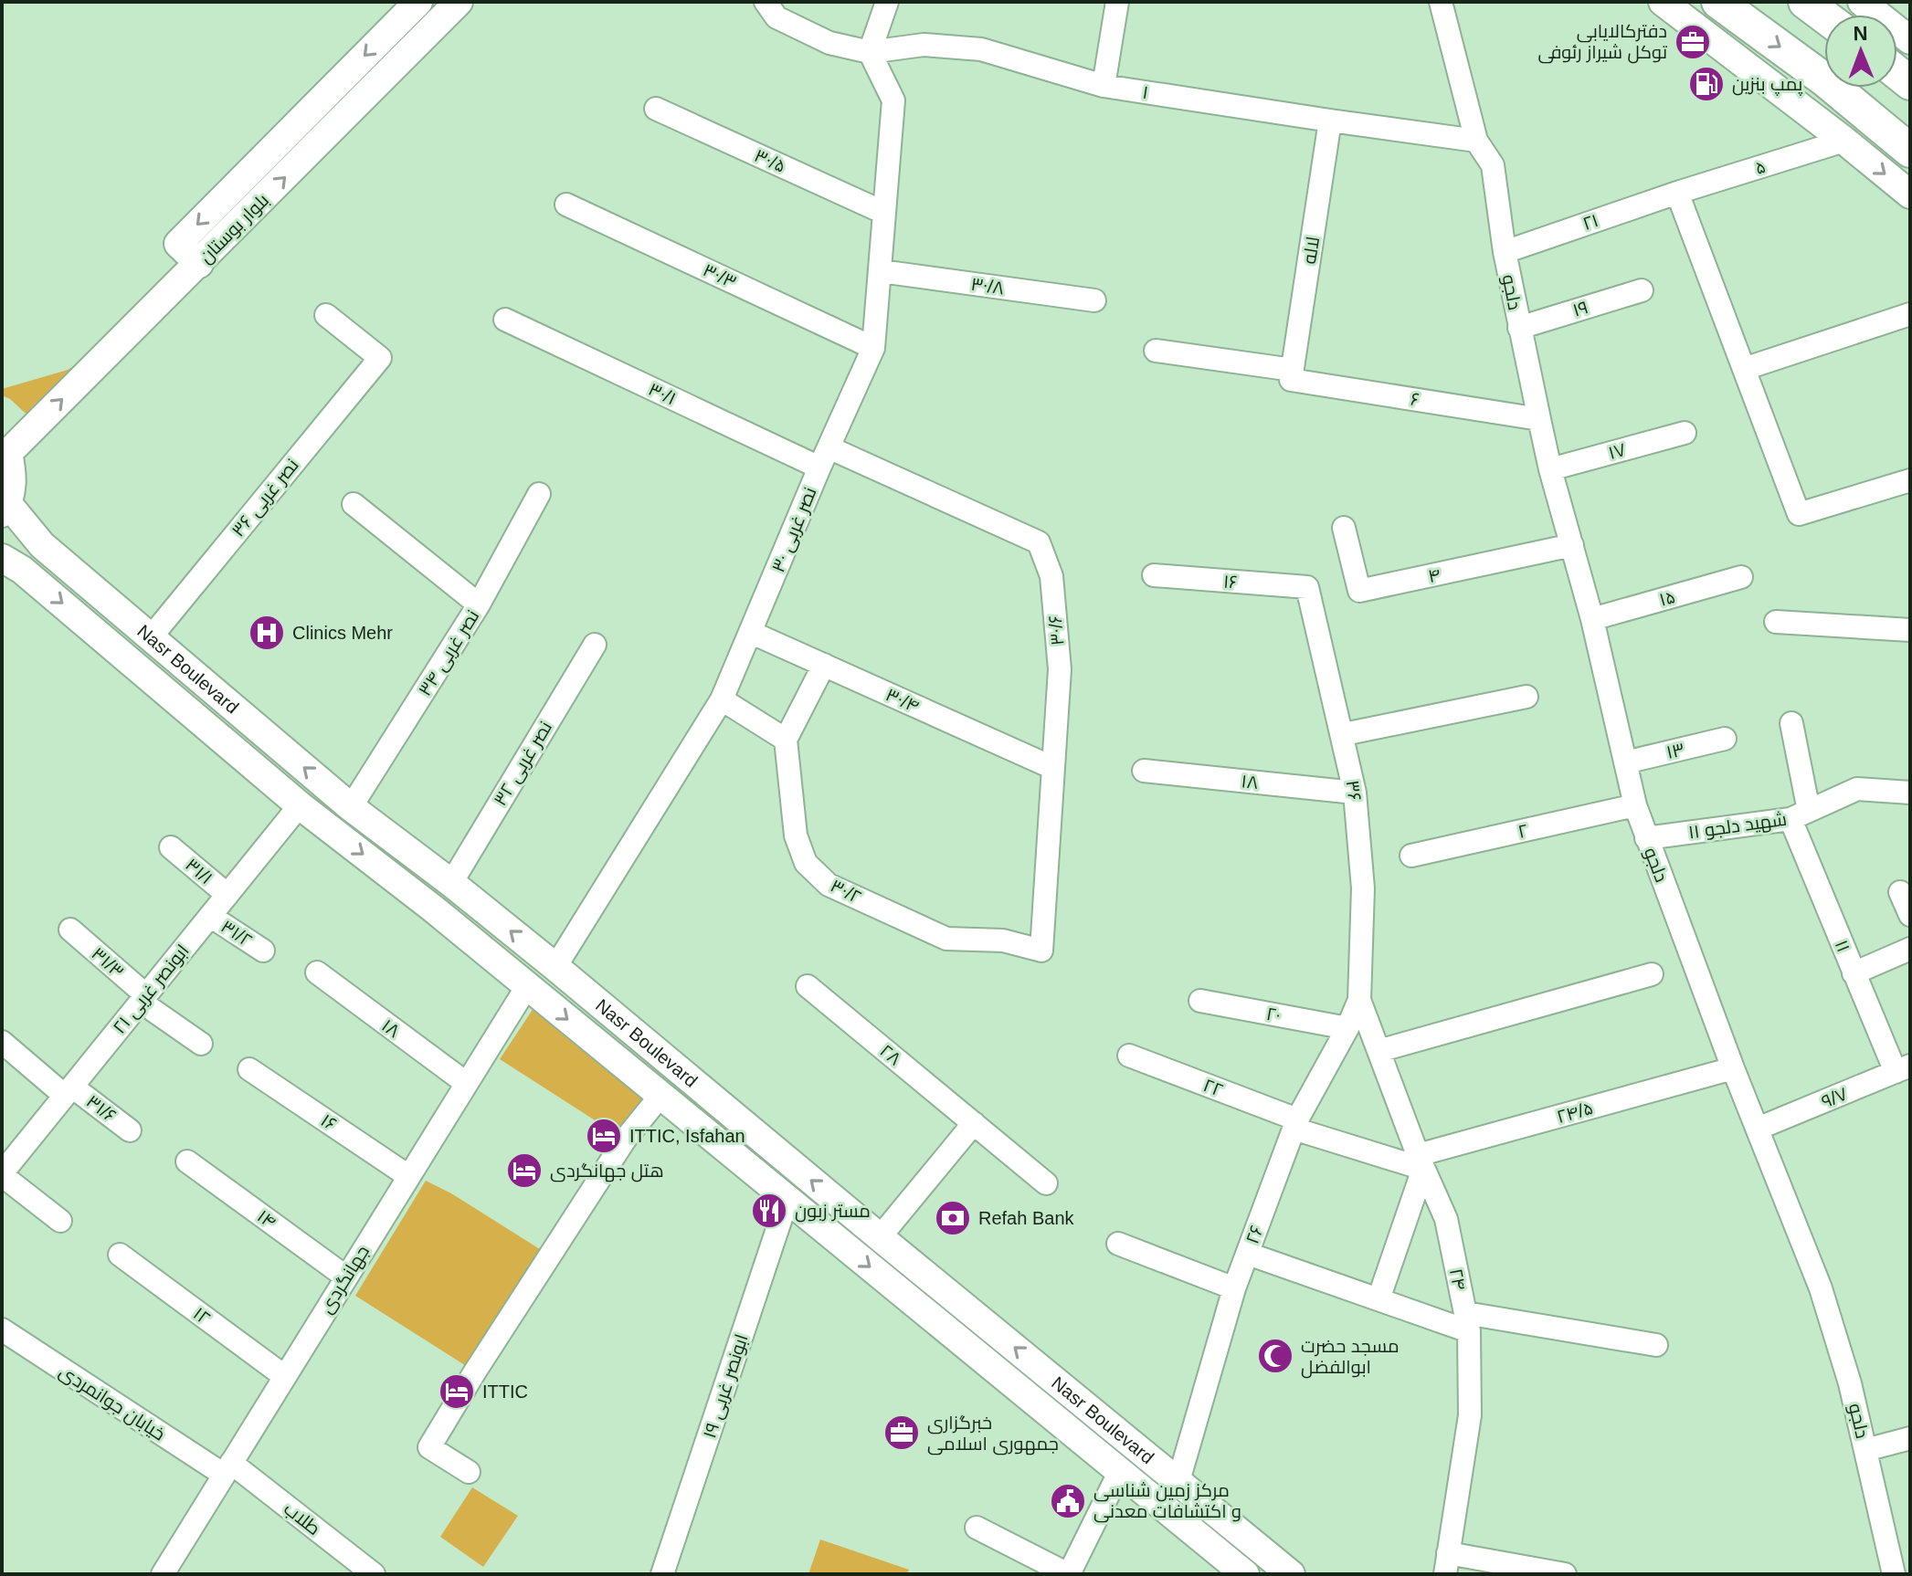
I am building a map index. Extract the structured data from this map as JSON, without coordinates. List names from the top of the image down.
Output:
{
  "streets": {
    "main road": ["بلوار بوستان", "Nasr Boulevard"],
    "street": [
      "۱",
      "۳۰/۵",
      "۵",
      "۲۱",
      "لاله",
      "۳۰/۳",
      "۳۰/۸",
      "دلجو",
      "۱۹",
      "۳۰/۱",
      "۶",
      "۱۷",
      "نصر غربی ۳۶",
      "نصر غربی ۳۰",
      "۴",
      "۱۶",
      "۱۵",
      "۳۰/۶",
      "نصر غربی ۳۴",
      "۳۰/۴",
      "۱۳",
      "نصر غربی ۳۲",
      "۱۸",
      "۳۶",
      "شهید دلجو ۱۱",
      "۲",
      "۳۱/۱",
      "۳۰/۲",
      "۳۱/۲",
      "۱۱",
      "۳۱/۳",
      "ابونصر غربی ۲۱",
      "۲۰",
      "۲۸",
      "۲۲",
      "۹/۷",
      "۳۱/۶",
      "۲۴/۵",
      "۱۴",
      "۲۶",
      "جهانگردی",
      "۲۴",
      "۱۲",
      "ابونصر غربی ۱۹",
      "خیابان جوانمردی",
      "طلاب"
    ]
  },
  "crossings": [
    ["۱", "لاله"],
    ["۱", "دلجو"],
    ["۱", "نصر غربی ۳۰"],
    ["۳۰/۵", "نصر غربی ۳۰"],
    ["۵", "۲۱"],
    ["۲۱", "دلجو"],
    ["بلوار بوستان", "Nasr Boulevard"],
    ["لاله", "۶"],
    ["۳۰/۳", "نصر غربی ۳۰"],
    ["۳۰/۸", "نصر غربی ۳۰"],
    ["دلجو", "۱۹"],
    ["دلجو", "۶"],
    ["دلجو", "۱۷"],
    ["دلجو", "۴"],
    ["دلجو", "۱۵"],
    ["دلجو", "۱۳"],
    ["دلجو", "شهید دلجو ۱۱"],
    ["دلجو", "۲"],
    ["دلجو", "۹/۷"],
    ["دلجو", "۲۴/۵"],
    ["۳۰/۱", "نصر غربی ۳۰"],
    ["۳۰/۱", "۳۰/۶"],
    ["نصر غربی ۳۶", "Nasr Boulevard"],
    ["نصر غربی ۳۰", "۳۰/۶"],
    ["نصر غربی ۳۰", "Nasr Boulevard"],
    ["نصر غربی ۳۰", "۳۰/۴"],
    ["۱۶", "۳۶"],
    ["۱۶", "جهانگردی"],
    ["۳۰/۶", "۳۰/۴"],
    ["۳۰/۶", "۳۰/۲"],
    ["نصر غربی ۳۴", "Nasr Boulevard"],
    ["Nasr Boulevard", "نصر غربی ۳۲"],
    ["Nasr Boulevard", "ابونصر غربی ۲۱"],
    ["Nasr Boulevard", "۲۶"],
    ["Nasr Boulevard", "جهانگردی"],
    ["Nasr Boulevard", "ابونصر غربی ۱۹"],
    ["۱۸", "۳۶"],
    ["۱۸", "جهانگردی"],
    ["۳۶", "۲۶"],
    ["۳۶", "۲۴"],
    ["شهید دلجو ۱۱", "۱۱"],
    ["۳۱/۱", "ابونصر غربی ۲۱"],
    ["۳۱/۲", "ابونصر غربی ۲۱"],
    ["۱۱", "۹/۷"],
    ["۳۱/۳", "ابونصر غربی ۲۱"],
    ["ابونصر غربی ۲۱", "۳۱/۶"],
    ["۲۰", "۲۶"],
    ["۲۲", "۲۴/۵"],
    ["۲۲", "۲۶"],
    ["۲۲", "۲۴"],
    ["۲۴/۵", "۲۴"],
    ["۱۴", "جهانگردی"],
    ["۲۶", "۲۴"],
    ["جهانگردی", "۱۲"],
    ["جهانگردی", "خیابان جوانمردی"],
    ["جهانگردی", "طلاب"],
    ["خیابان جوانمردی", "طلاب"]
  ],
  "places": {
    "office": ["دفترکالایابی توکل شیراز رئوفی", "خبرگزاری جمهوری اسلامی"],
    "fuel station": ["پمپ بنزین"],
    "hospital": ["Clinics Mehr"],
    "hotel": ["ITTIC, Isfahan", "هتل جهانگردی", "ITTIC"],
    "restaurant": ["مستر زبون"],
    "bank": ["Refah Bank"],
    "mosque": ["مسجد حضرت ابوالفضل"],
    "public building": ["مرکز زمین شناسی و اکتشافات معدنی"]
  },
  "north": "top"
}
